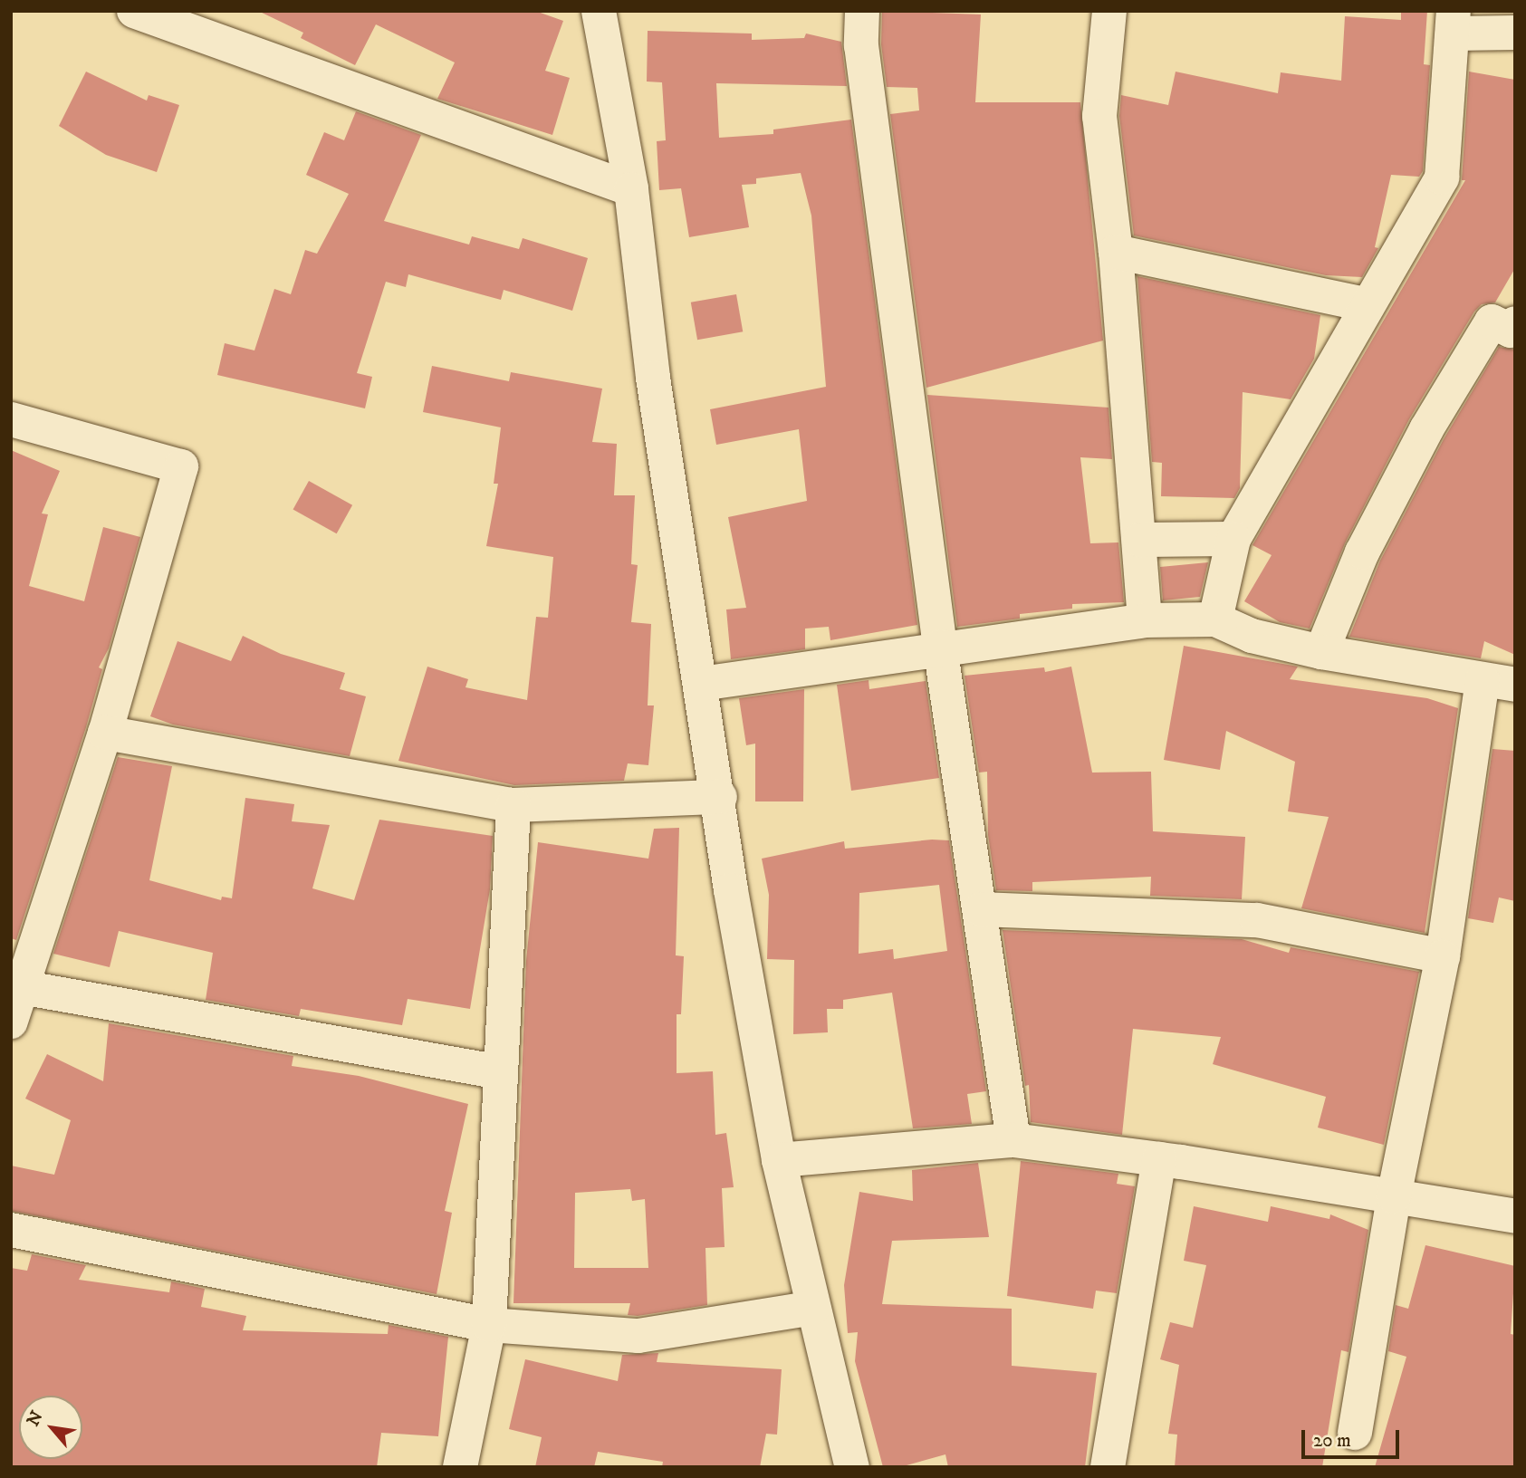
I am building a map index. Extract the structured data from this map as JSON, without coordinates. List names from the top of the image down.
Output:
{
  "scale_bar": "20 m",
  "north": "top left"
}
